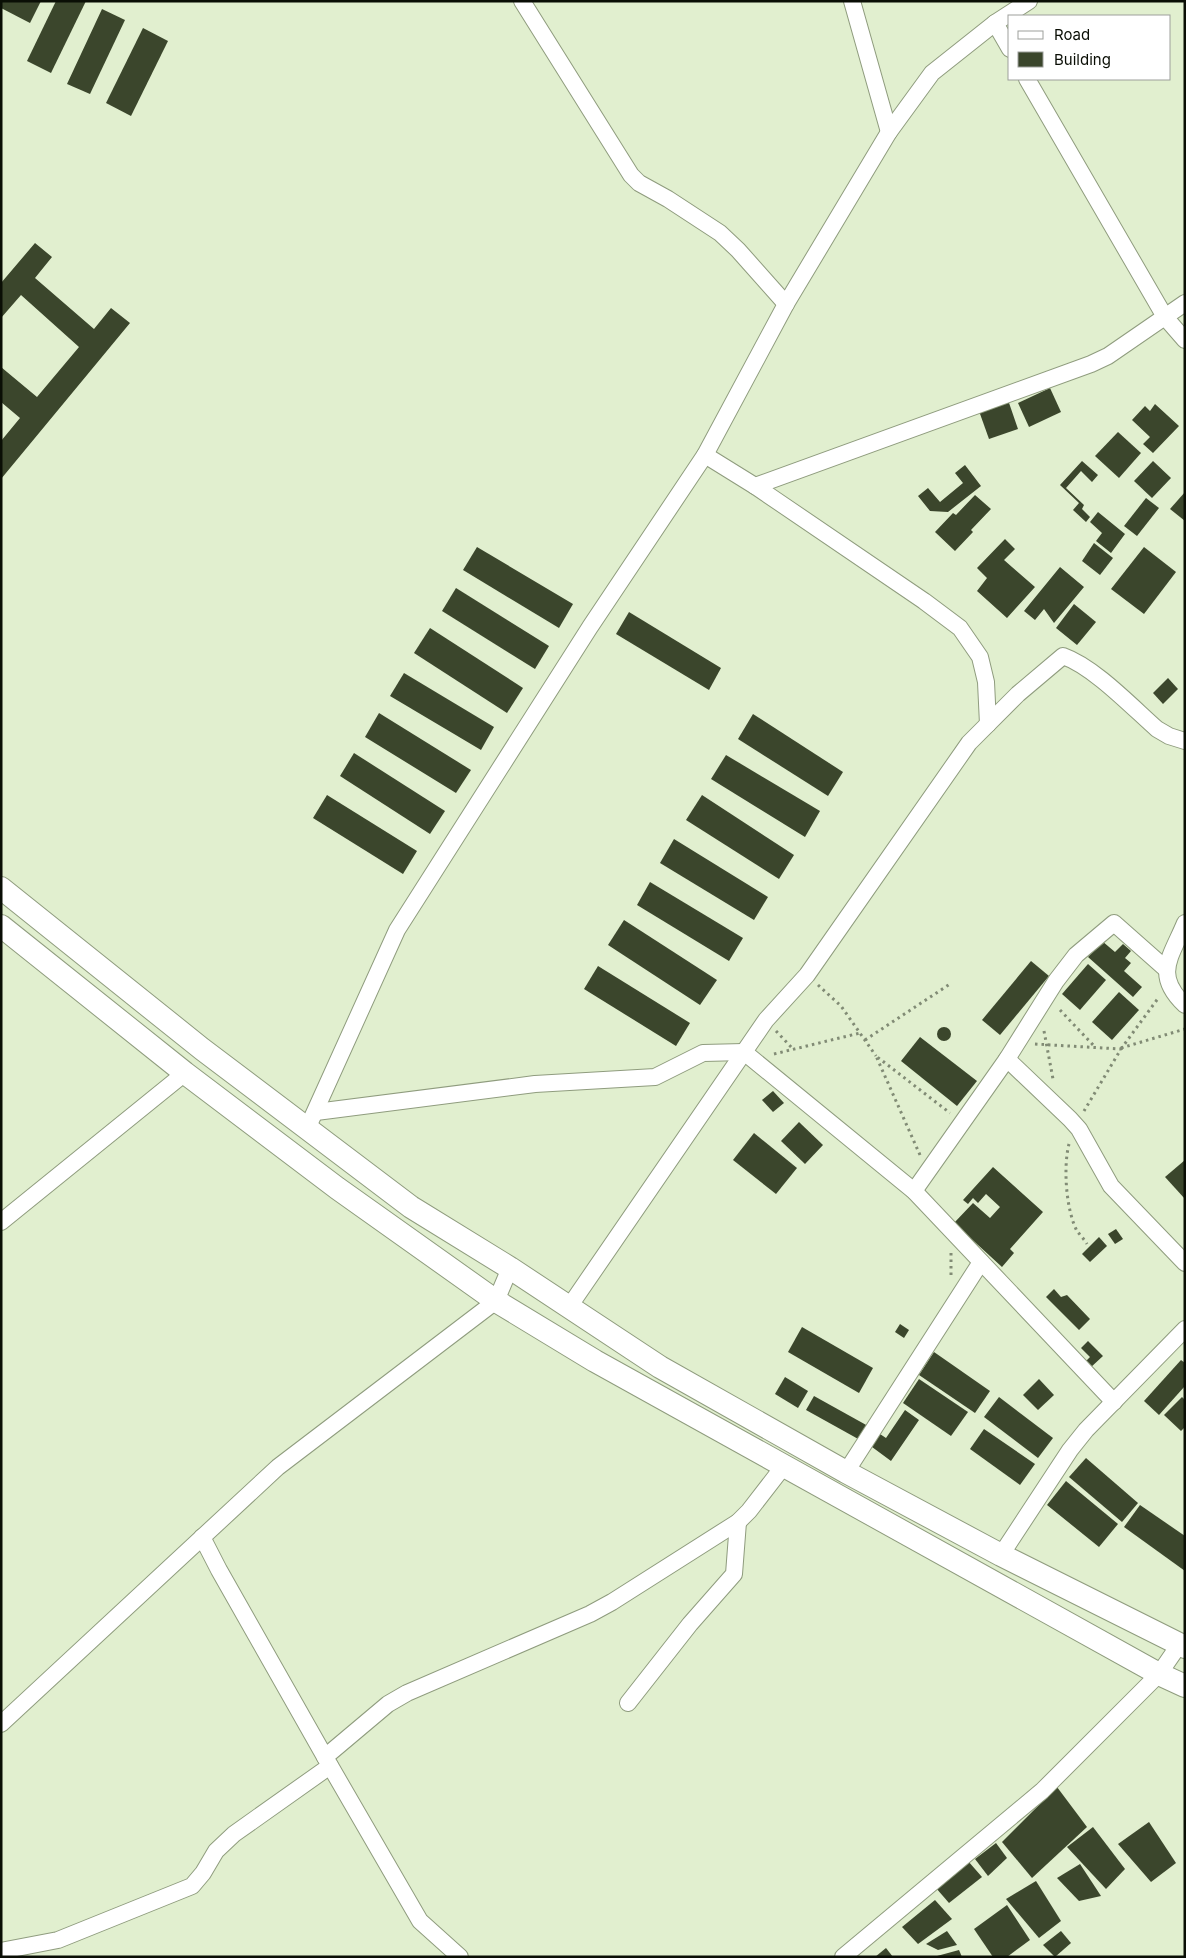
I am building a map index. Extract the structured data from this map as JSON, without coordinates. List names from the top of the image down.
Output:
{
  "legend": ["Road", "Building"]
}
